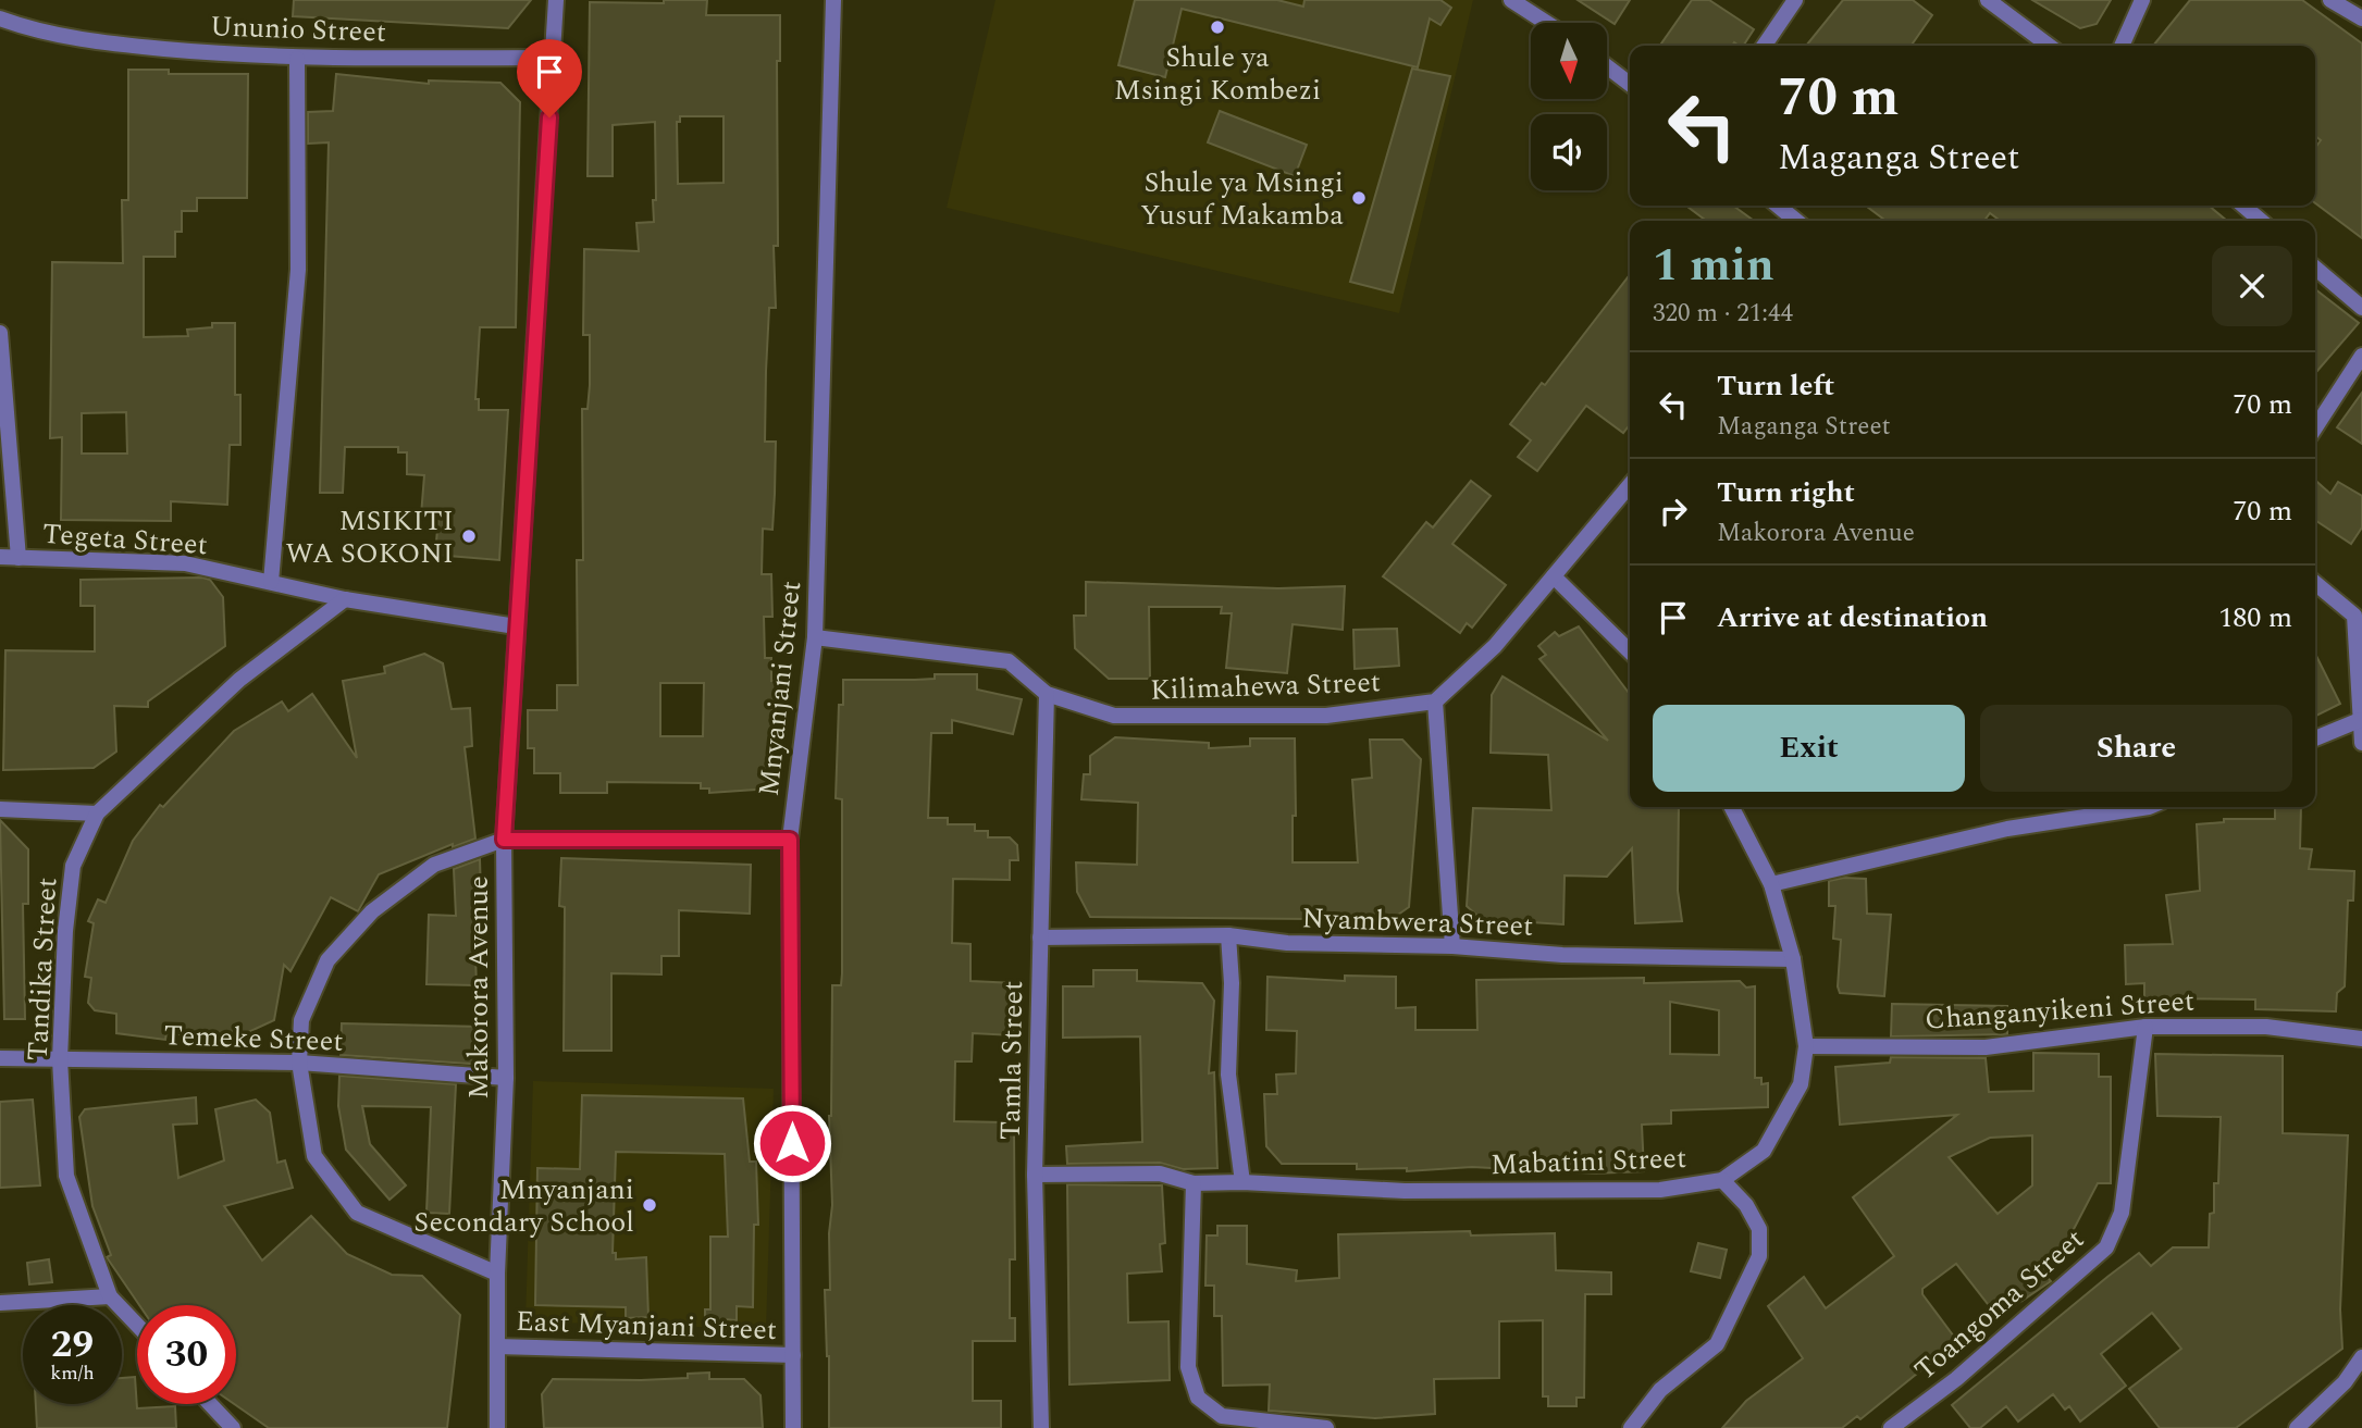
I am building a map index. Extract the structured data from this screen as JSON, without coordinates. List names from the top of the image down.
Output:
{
  "streets": {
    "street": [
      "Ununio Street",
      "Tegeta Street",
      "Kilimahewa Street",
      "Mnyanjani Street",
      "Nyambwera Street",
      "Tandika Street",
      "Makorora Avenue",
      "Changanyikeni Street",
      "Temeke Street",
      "Tamla Street",
      "Mabatini Street",
      "Toangoma Street",
      "East Myanjani Street"
    ]
  },
  "crossings": [
    ["Ununio Street", "Makorora Avenue"],
    ["Tegeta Street", "Tandika Street"],
    ["Tegeta Street", "Makorora Avenue"],
    ["Kilimahewa Street", "Mnyanjani Street"],
    ["Kilimahewa Street", "Tamla Street"],
    ["Mnyanjani Street", "East Myanjani Street"],
    ["Nyambwera Street", "Tamla Street"],
    ["Nyambwera Street", "Mabatini Street"],
    ["Tandika Street", "Temeke Street"],
    ["Makorora Avenue", "Temeke Street"],
    ["Makorora Avenue", "East Myanjani Street"],
    ["Changanyikeni Street", "Mabatini Street"],
    ["Changanyikeni Street", "Toangoma Street"],
    ["Tamla Street", "Mabatini Street"]
  ],
  "places": [
    "Shule ya Msingi Kombezi",
    "Shule ya Msingi Yusuf Makamba",
    "MSIKITI WA SOKONI",
    "Mnyanjani Secondary School"
  ],
  "north": "bottom",
  "page": {
    "turn": ["70 m", "Maganga Street"],
    "heading": ["1 min", "320 m · 21:44"],
    "list": [
      {
        "name": "Turn left",
        "note": "Maganga Street",
        "value": "70 m"
      },
      {
        "name": "Turn right",
        "note": "Makorora Avenue",
        "value": "70 m"
      },
      {
        "name": "Arrive at destination",
        "value": "180 m"
      }
    ],
    "buttons": ["Exit", "Share"],
    "speed": "29 km/h",
    "limit": "30"
  }
}
